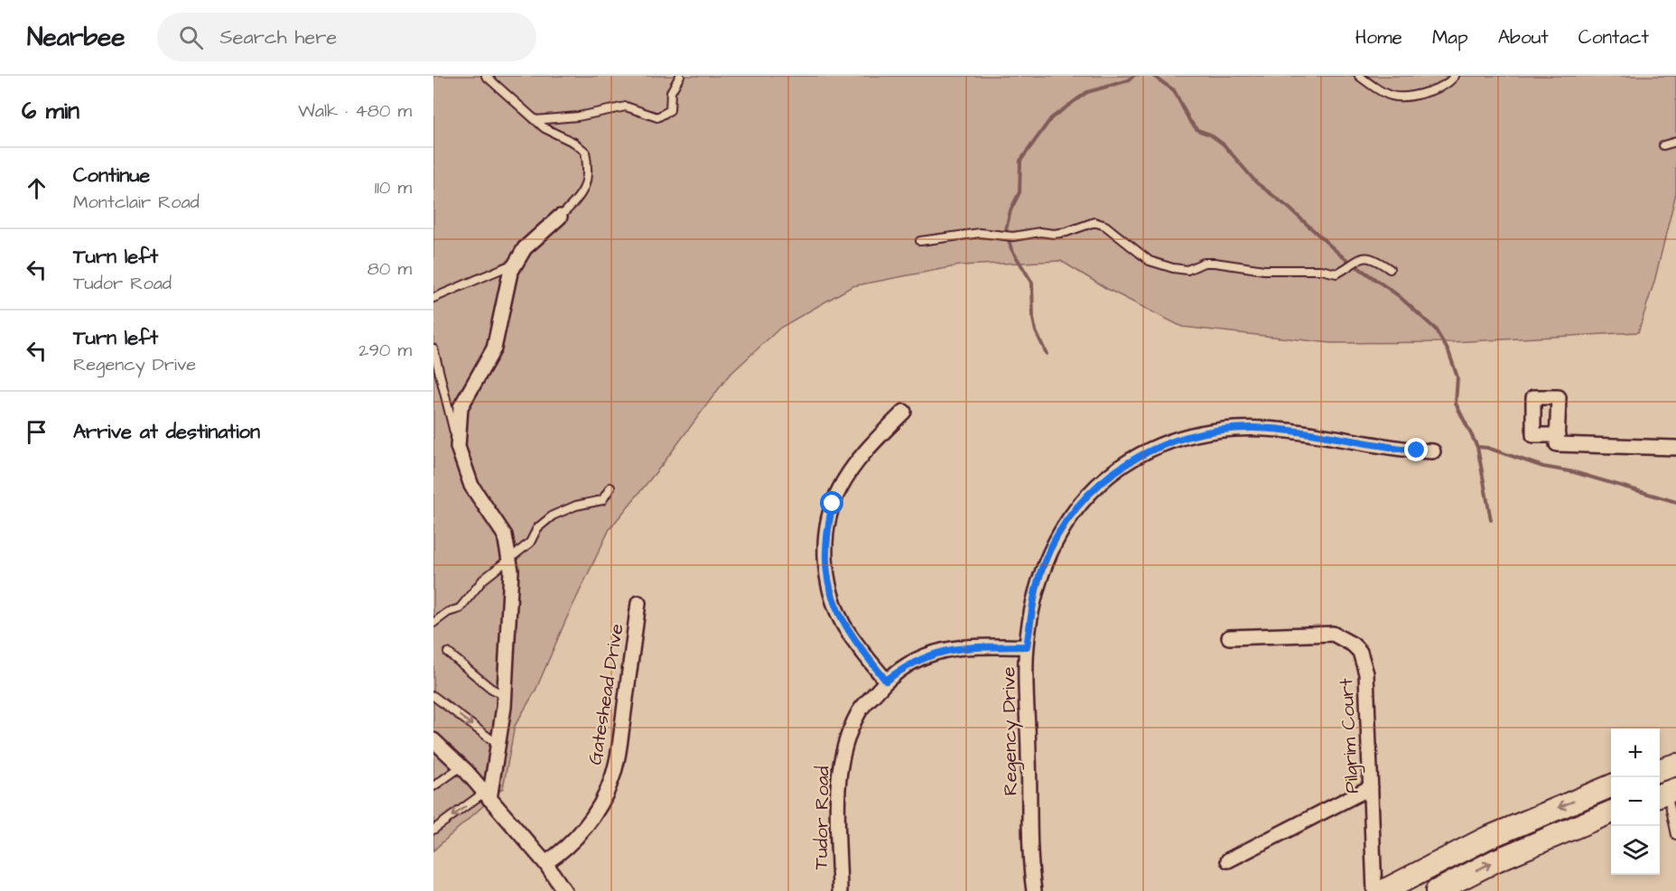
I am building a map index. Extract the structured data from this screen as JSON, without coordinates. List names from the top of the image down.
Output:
{
  "streets": {
    "street": [
      "Gateshead Drive",
      "Regency Drive",
      "Pilgrim Court",
      "Tudor Road"
    ]
  },
  "crossings": [
    ["Regency Drive", "Tudor Road"]
  ],
  "page": {
    "header": "Nearbee",
    "search": "Search here",
    "nav": [
      "Home",
      "Map",
      "About",
      "Contact"
    ],
    "heading": ["6 min", "Walk · 480 m"],
    "list": [
      ["Continue", "Montclair Road", "110 m"],
      ["Turn left", "Tudor Road", "80 m"],
      ["Turn left", "Regency Drive", "290 m"],
      "Arrive at destination"
    ],
    "map_buttons": ["+", "−"]
  }
}
